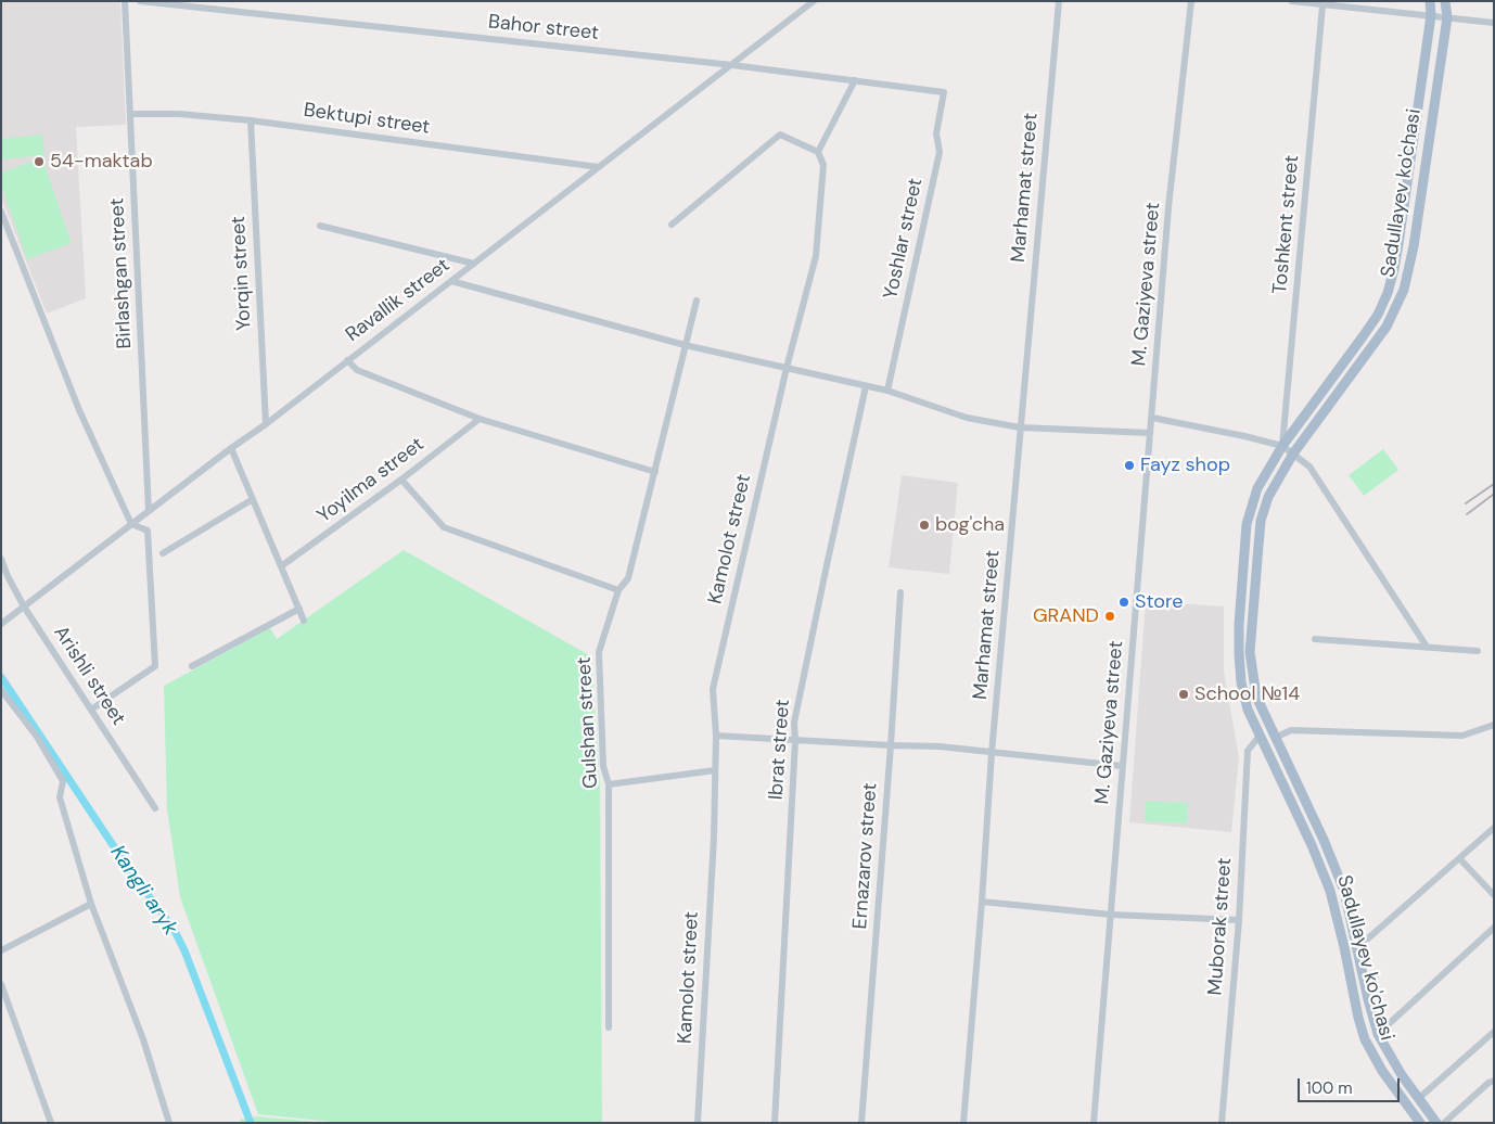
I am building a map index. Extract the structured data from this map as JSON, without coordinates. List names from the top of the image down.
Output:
{
  "streets": {
    "main road": ["Sadullayev ko'chasi"],
    "street": [
      "Bahor street",
      "Bektupi street",
      "Marhamat street",
      "Toshkent street",
      "Yoshlar street",
      "Birlashgan street",
      "Yorqin street",
      "M. Gaziyeva street",
      "Ravallik street",
      "Yoyilma street",
      "Kamolot street",
      "Arishli street",
      "Gulshan street",
      "Ibrat street",
      "Ernazarov street",
      "Muborak street"
    ]
  },
  "crossings": [
    ["Bahor street", "Yoshlar street"],
    ["Bahor street", "Ravallik street"],
    ["Bektupi street", "Birlashgan street"],
    ["Bektupi street", "Yorqin street"],
    ["Bektupi street", "Ravallik street"],
    ["Sadullayev ko'chasi", "Toshkent street"],
    ["Sadullayev ko'chasi", "Muborak street"],
    ["Birlashgan street", "Ravallik street"],
    ["Yorqin street", "Ravallik street"],
    ["Ravallik street", "Arishli street"]
  ],
  "water": ["Kangli aryk"],
  "places": [
    "54-maktab",
    "Fayz shop",
    "bog'cha",
    "Store",
    "GRAND",
    "School №14"
  ],
  "scale_bar": "100 m"
}
